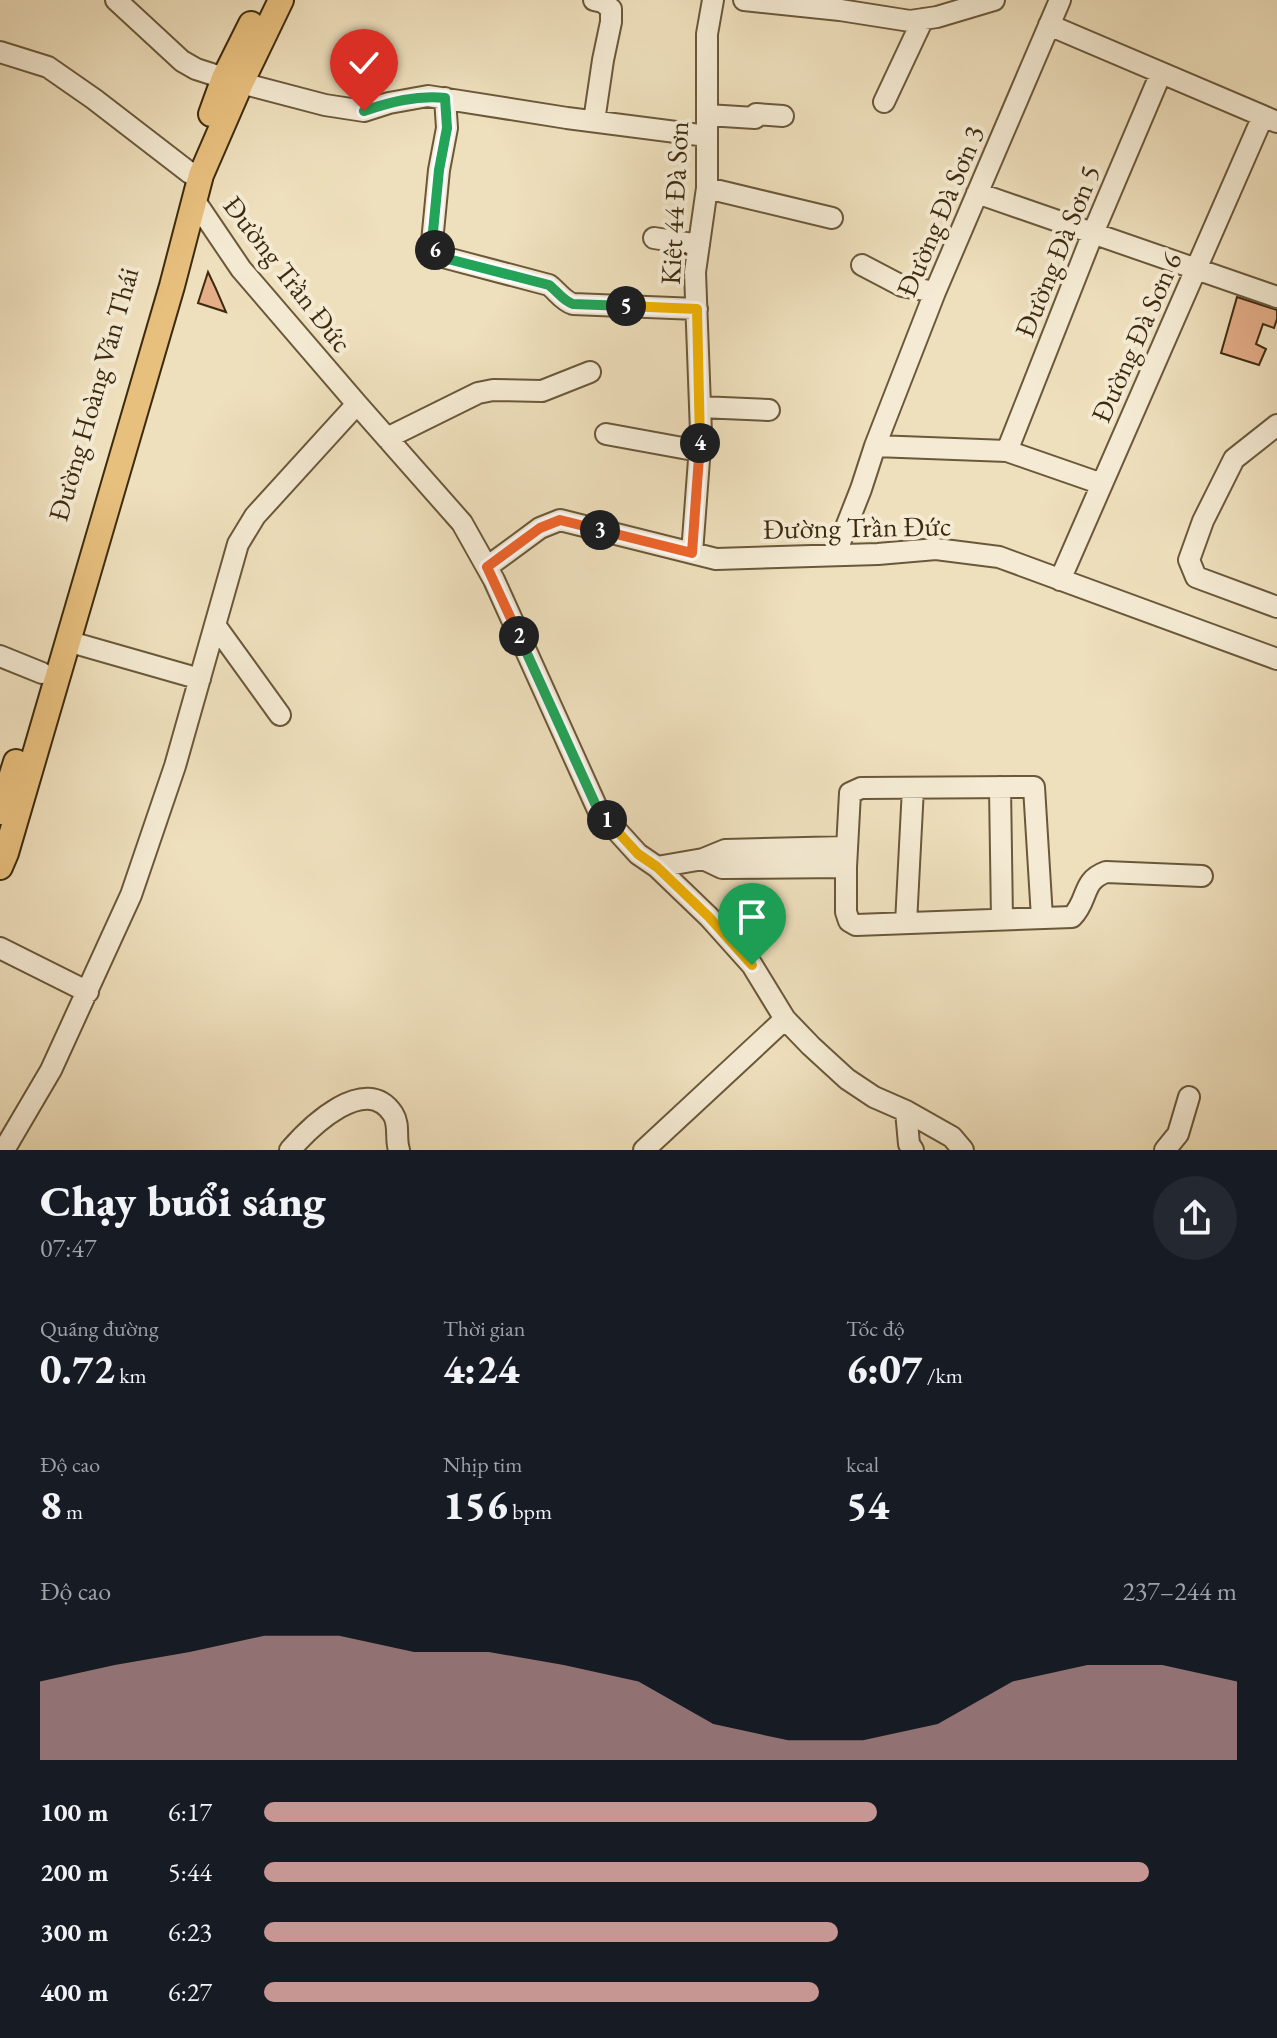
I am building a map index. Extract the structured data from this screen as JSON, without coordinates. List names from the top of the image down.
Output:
{
  "streets": {
    "main road": ["Đường Hoàng Văn Thái"],
    "street": [
      "Kiệt 44 Đà Sơn",
      "Đường Đà Sơn 3",
      "Đường Đà Sơn 5",
      "Đường Trần Đức",
      "Đường Đà Sơn 6"
    ]
  },
  "crossings": [
    ["Kiệt 44 Đà Sơn", "Đường Trần Đức"],
    ["Đường Đà Sơn 3", "Đường Trần Đức"],
    ["Đường Trần Đức", "Đường Đà Sơn 6"],
    ["Đường Trần Đức", "Đường Hoàng Văn Thái"]
  ],
  "page": {
    "pins": [
      "6",
      "5",
      "4",
      "3",
      "2",
      "1"
    ],
    "heading": ["Chạy buổi sáng", "07:47"],
    "stats": [
      ["Quãng đường", "0.72 km"],
      ["Thời gian", "4:24"],
      ["Tốc độ", "6:07 /km"],
      ["Độ cao", "8 m"],
      ["Nhịp tim", "156 bpm"],
      ["kcal", "54"]
    ],
    "chart": ["Độ cao", "237–244 m"],
    "list": [
      {
        "name": "100 m",
        "note": "6:17"
      },
      {
        "name": "200 m",
        "note": "5:44"
      },
      {
        "name": "300 m",
        "note": "6:23"
      },
      {
        "name": "400 m",
        "note": "6:27"
      }
    ]
  }
}
